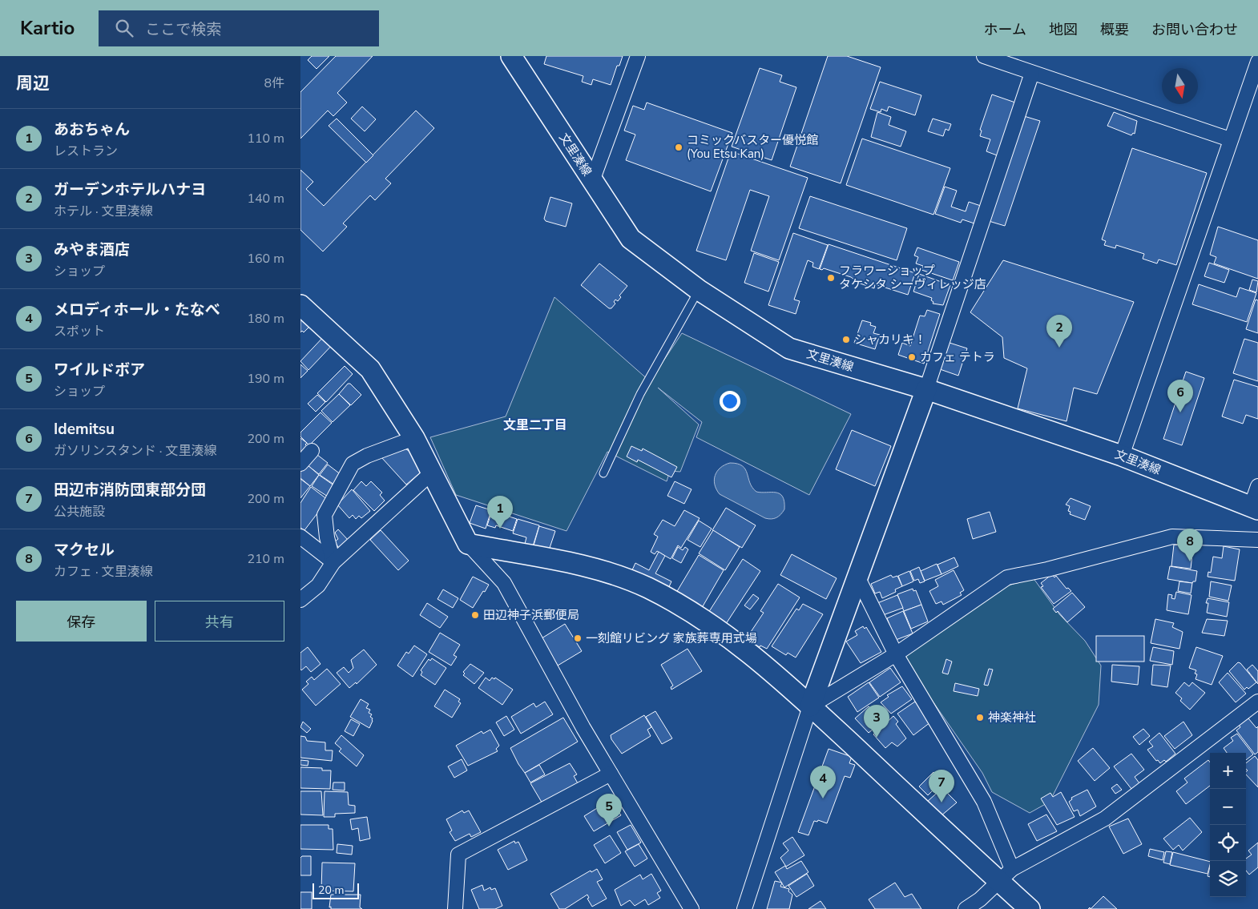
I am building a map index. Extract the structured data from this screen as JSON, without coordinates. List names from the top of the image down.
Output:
{
  "streets": {
    "street": ["文里湊線"]
  },
  "districts": ["文里二丁目"],
  "places": [
    "コミックバスター優悦館 (You Etsu Kan)",
    "フラワーショップ タケシタ シーヴィレッジ店",
    "シャカリキ！",
    "カフェ テトラ",
    "田辺神子浜郵便局",
    "一刻館リビング 家族葬専用式場",
    "神楽神社"
  ],
  "scale_bar": "20 m",
  "north": "bottom",
  "page": {
    "header": "Kartio",
    "search": "ここで検索",
    "nav": [
      "ホーム",
      "地図",
      "概要",
      "お問い合わせ"
    ],
    "heading": ["周辺", "8件"],
    "list": [
      {
        "mark": "1",
        "name": "あおちゃん",
        "note": "レストラン",
        "value": "110 m"
      },
      {
        "mark": "2",
        "name": "ガーデンホテルハナヨ",
        "note": "ホテル · 文里湊線",
        "value": "140 m"
      },
      {
        "mark": "3",
        "name": "みやま酒店",
        "note": "ショップ",
        "value": "160 m"
      },
      {
        "mark": "4",
        "name": "メロディホール・たなべ",
        "note": "スポット",
        "value": "180 m"
      },
      {
        "mark": "5",
        "name": "ワイルドボア",
        "note": "ショップ",
        "value": "190 m"
      },
      {
        "mark": "6",
        "name": "Idemitsu",
        "note": "ガソリンスタンド · 文里湊線",
        "value": "200 m"
      },
      {
        "mark": "7",
        "name": "田辺市消防団東部分団",
        "note": "公共施設",
        "value": "200 m"
      },
      {
        "mark": "8",
        "name": "マクセル",
        "note": "カフェ · 文里湊線",
        "value": "210 m"
      }
    ],
    "pins": [
      "2",
      "6",
      "1",
      "8",
      "3",
      "4",
      "7",
      "5"
    ],
    "buttons": ["保存", "共有"],
    "map_buttons": ["+", "−"],
    "scale": "20 m"
  }
}
